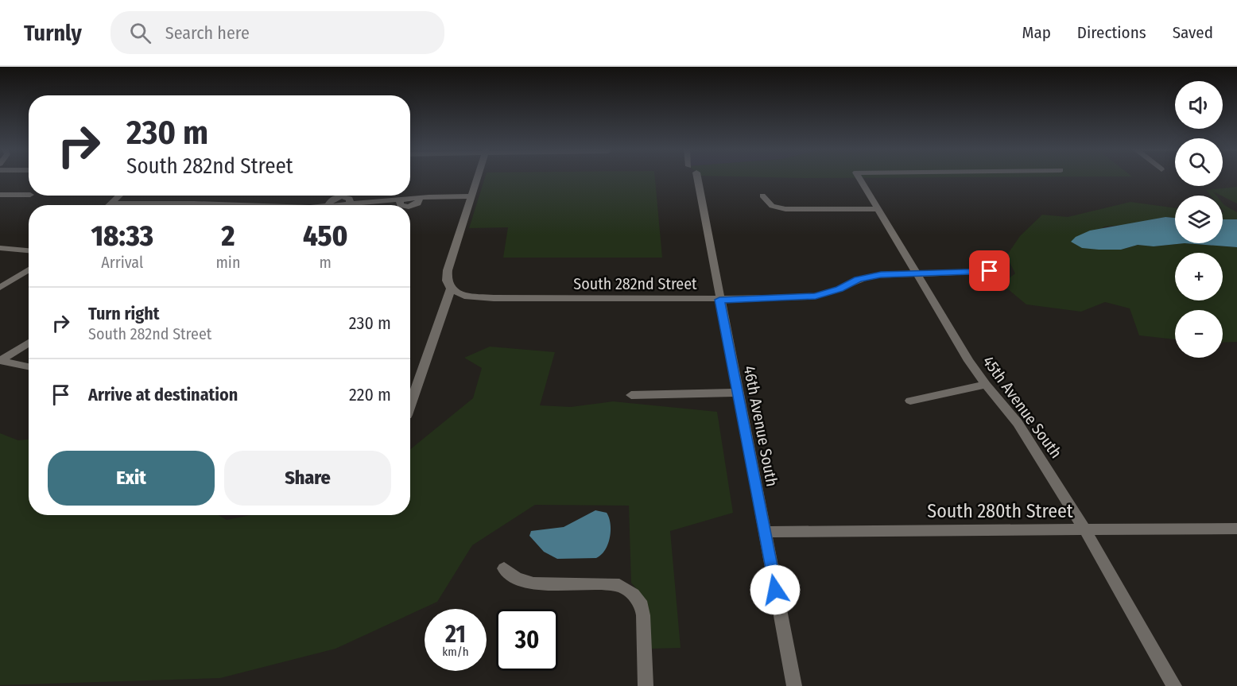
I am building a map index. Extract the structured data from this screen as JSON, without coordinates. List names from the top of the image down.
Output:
{
  "streets": {
    "street": [
      "South 282nd Street",
      "45th Avenue South",
      "46th Avenue South",
      "South 280th Street"
    ]
  },
  "crossings": [
    ["South 282nd Street", "45th Avenue South"],
    ["South 282nd Street", "46th Avenue South"],
    ["45th Avenue South", "South 280th Street"],
    ["46th Avenue South", "South 280th Street"]
  ],
  "page": {
    "header": "Turnly",
    "search": "Search here",
    "nav": ["Map", "Directions", "Saved"],
    "map_buttons": ["+", "−"],
    "turn": ["230 m", "South 282nd Street"],
    "eta": [
      "18:33",
      "Arrival",
      "2",
      "min",
      "450",
      "m"
    ],
    "list": [
      {
        "name": "Turn right",
        "note": "South 282nd Street",
        "value": "230 m"
      },
      {
        "name": "Arrive at destination",
        "value": "220 m"
      }
    ],
    "buttons": ["Exit", "Share"],
    "speed": "21 km/h",
    "limit": "30"
  }
}
